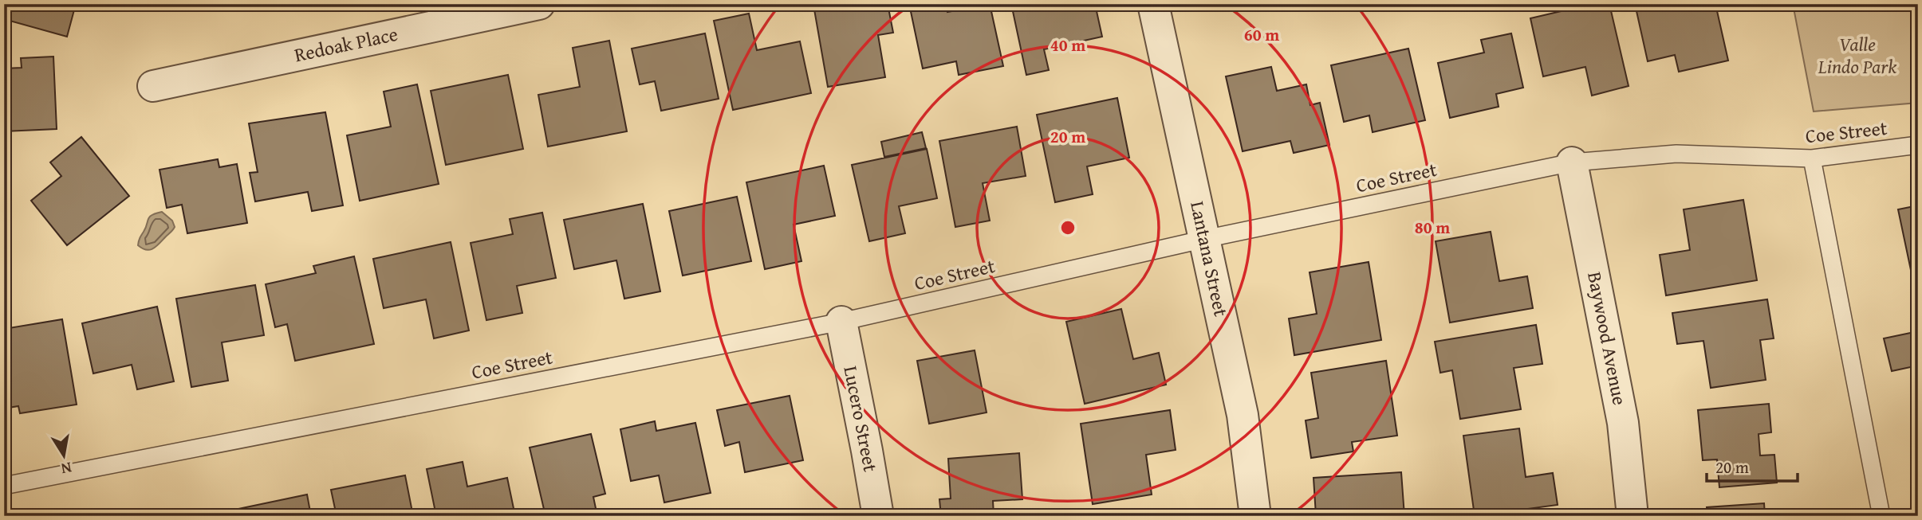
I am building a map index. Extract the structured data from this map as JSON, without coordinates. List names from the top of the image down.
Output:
{
  "streets": {
    "street": [
      "Redoak Place",
      "Lantana Street",
      "Baywood Avenue",
      "Lucero Street"
    ],
    "lane": ["Coe Street"]
  },
  "crossings": [
    ["Coe Street", "Lantana Street"],
    ["Coe Street", "Baywood Avenue"],
    ["Coe Street", "Lucero Street"]
  ],
  "parks": ["Valle Lindo Park"],
  "scale_bar": "20 m",
  "north": "bottom",
  "rings": [
    "60 m",
    "40 m",
    "20 m",
    "80 m"
  ]
}
